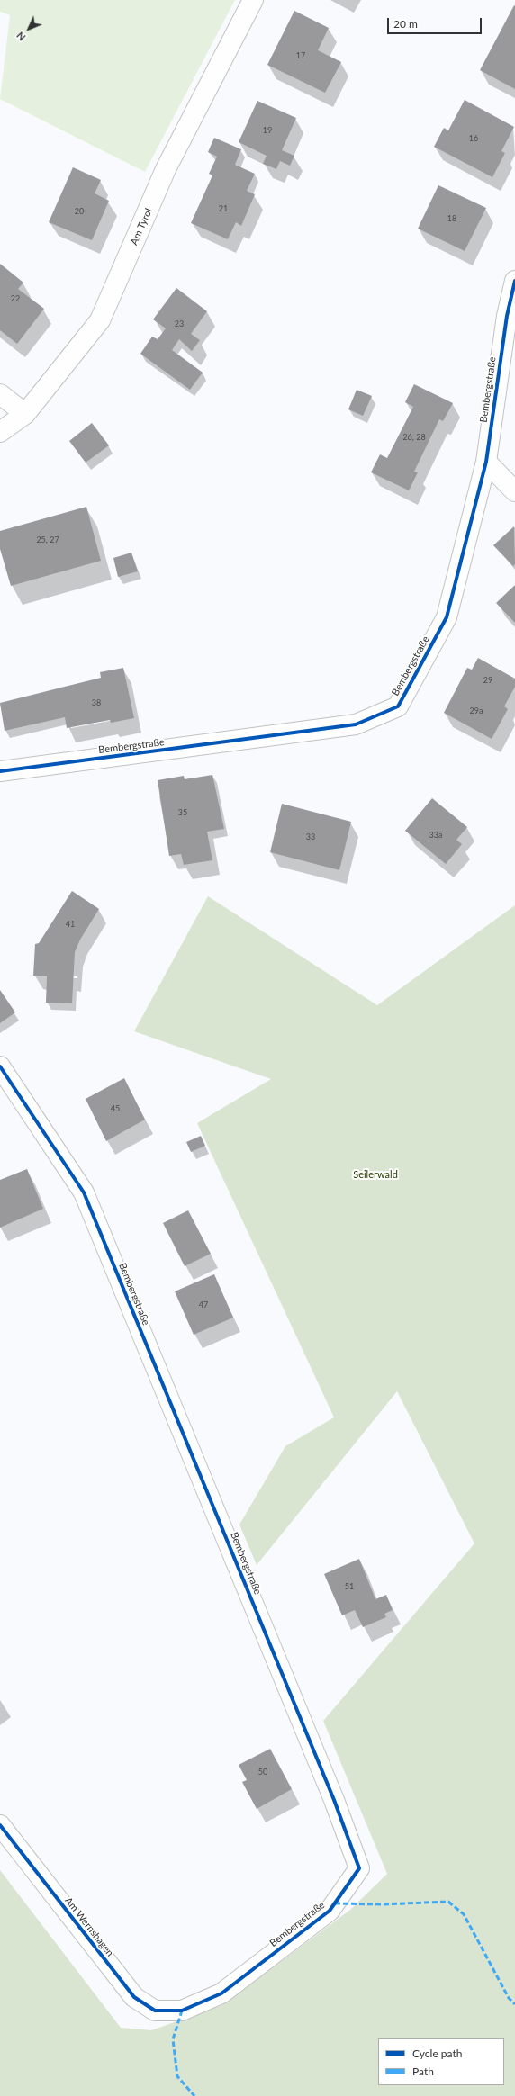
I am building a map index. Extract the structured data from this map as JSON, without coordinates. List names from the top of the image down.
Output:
{
  "streets": {
    "street": ["Am Tyrol", "Bembergstraße", "Am Wernshagen"]
  },
  "crossings": [
    ["Bembergstraße", "Am Wernshagen"]
  ],
  "parks": ["Seilerwald"],
  "house_numbers": [
    "17",
    "19",
    "16",
    "21",
    "20",
    "18",
    "22",
    "23",
    "26, 28",
    "25, 27",
    "29",
    "38",
    "29a",
    "35",
    "33a",
    "33",
    "41",
    "45",
    "47",
    "51",
    "50"
  ],
  "legend": ["Cycle path", "Path"],
  "scale_bar": "20 m",
  "north": "bottom left"
}
